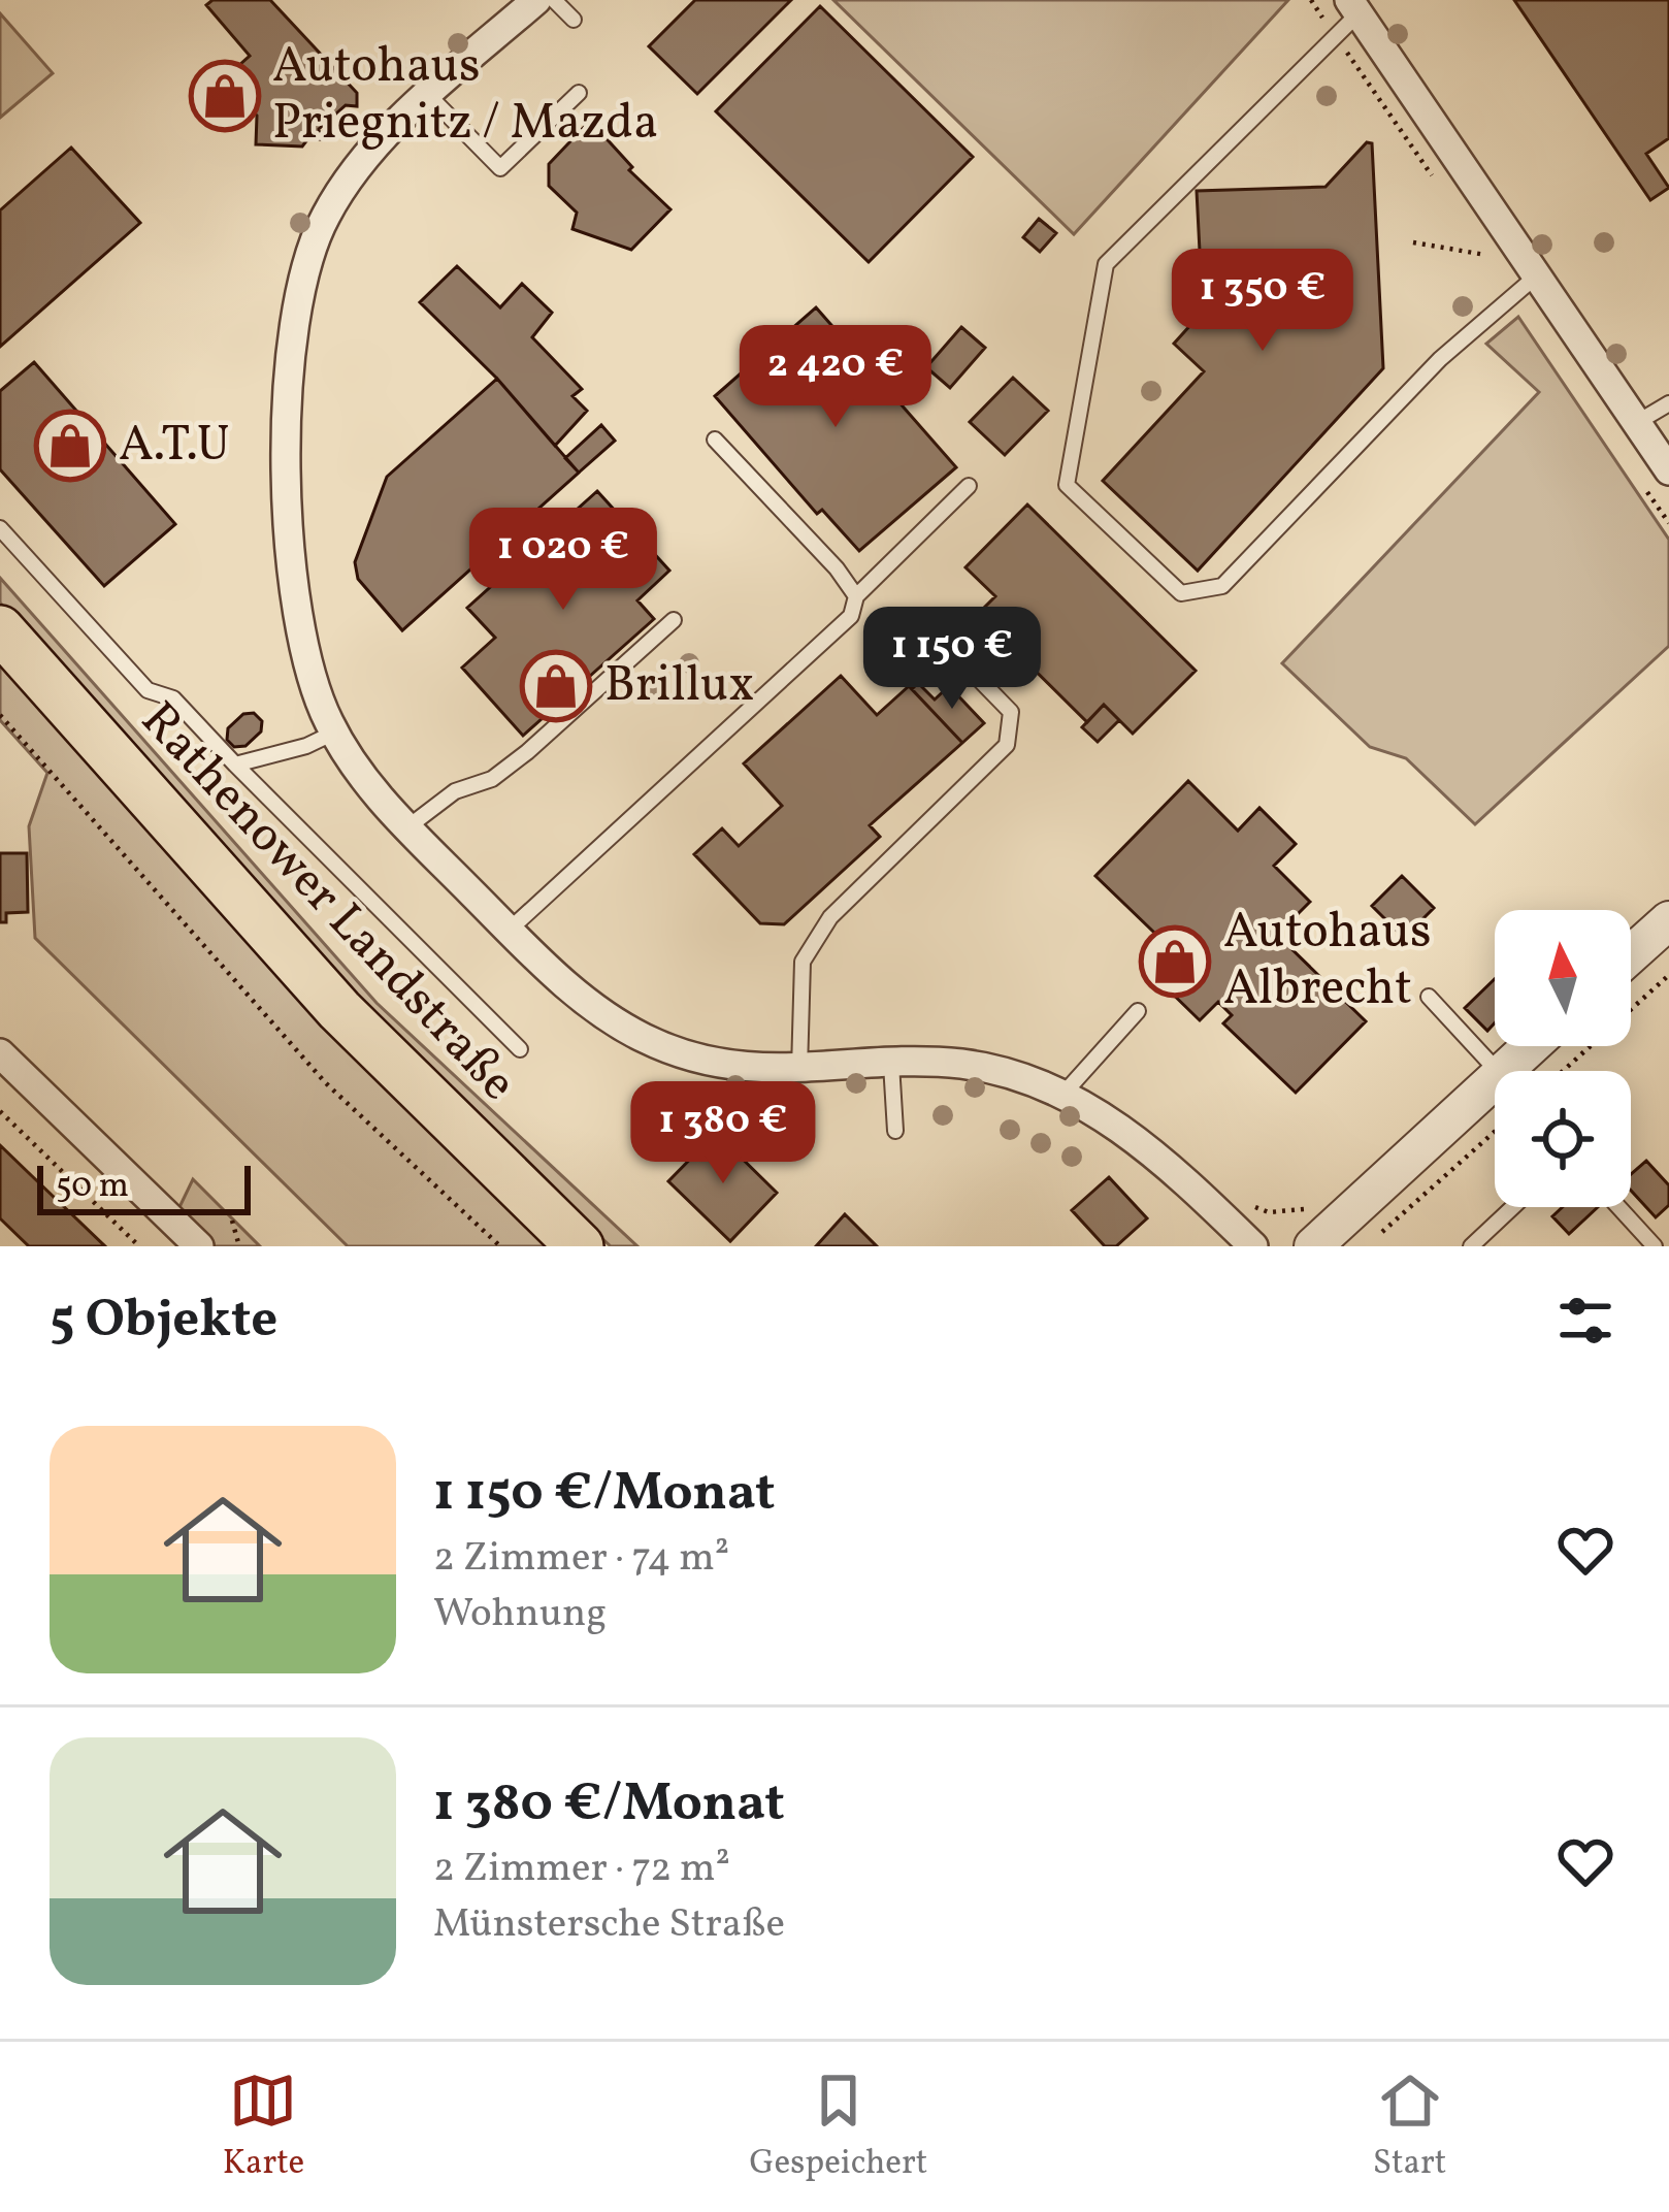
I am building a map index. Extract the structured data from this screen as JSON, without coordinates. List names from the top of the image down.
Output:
{
  "streets": {
    "main road": ["Rathenower Landstraße"]
  },
  "places": {
    "shop": [
      "Autohaus Priegnitz / Mazda",
      "A.T.U",
      "Brillux",
      "Autohaus Albrecht"
    ]
  },
  "scale_bar": "50 m",
  "north": "top",
  "page": {
    "price": [
      "1 350 €",
      "2 420 €",
      "1 020 €",
      "1 150 €",
      "1 380 €"
    ],
    "scale": "50 m",
    "heading": "5 Objekte",
    "list": [
      {
        "name": "1 150 €/Monat",
        "note": "2 Zimmer · 74 m² · Wohnung"
      },
      {
        "name": "1 380 €/Monat",
        "note": "2 Zimmer · 72 m² · Münstersche Straße"
      }
    ],
    "tabs": ["Karte", "Gespeichert", "Start"]
  }
}
